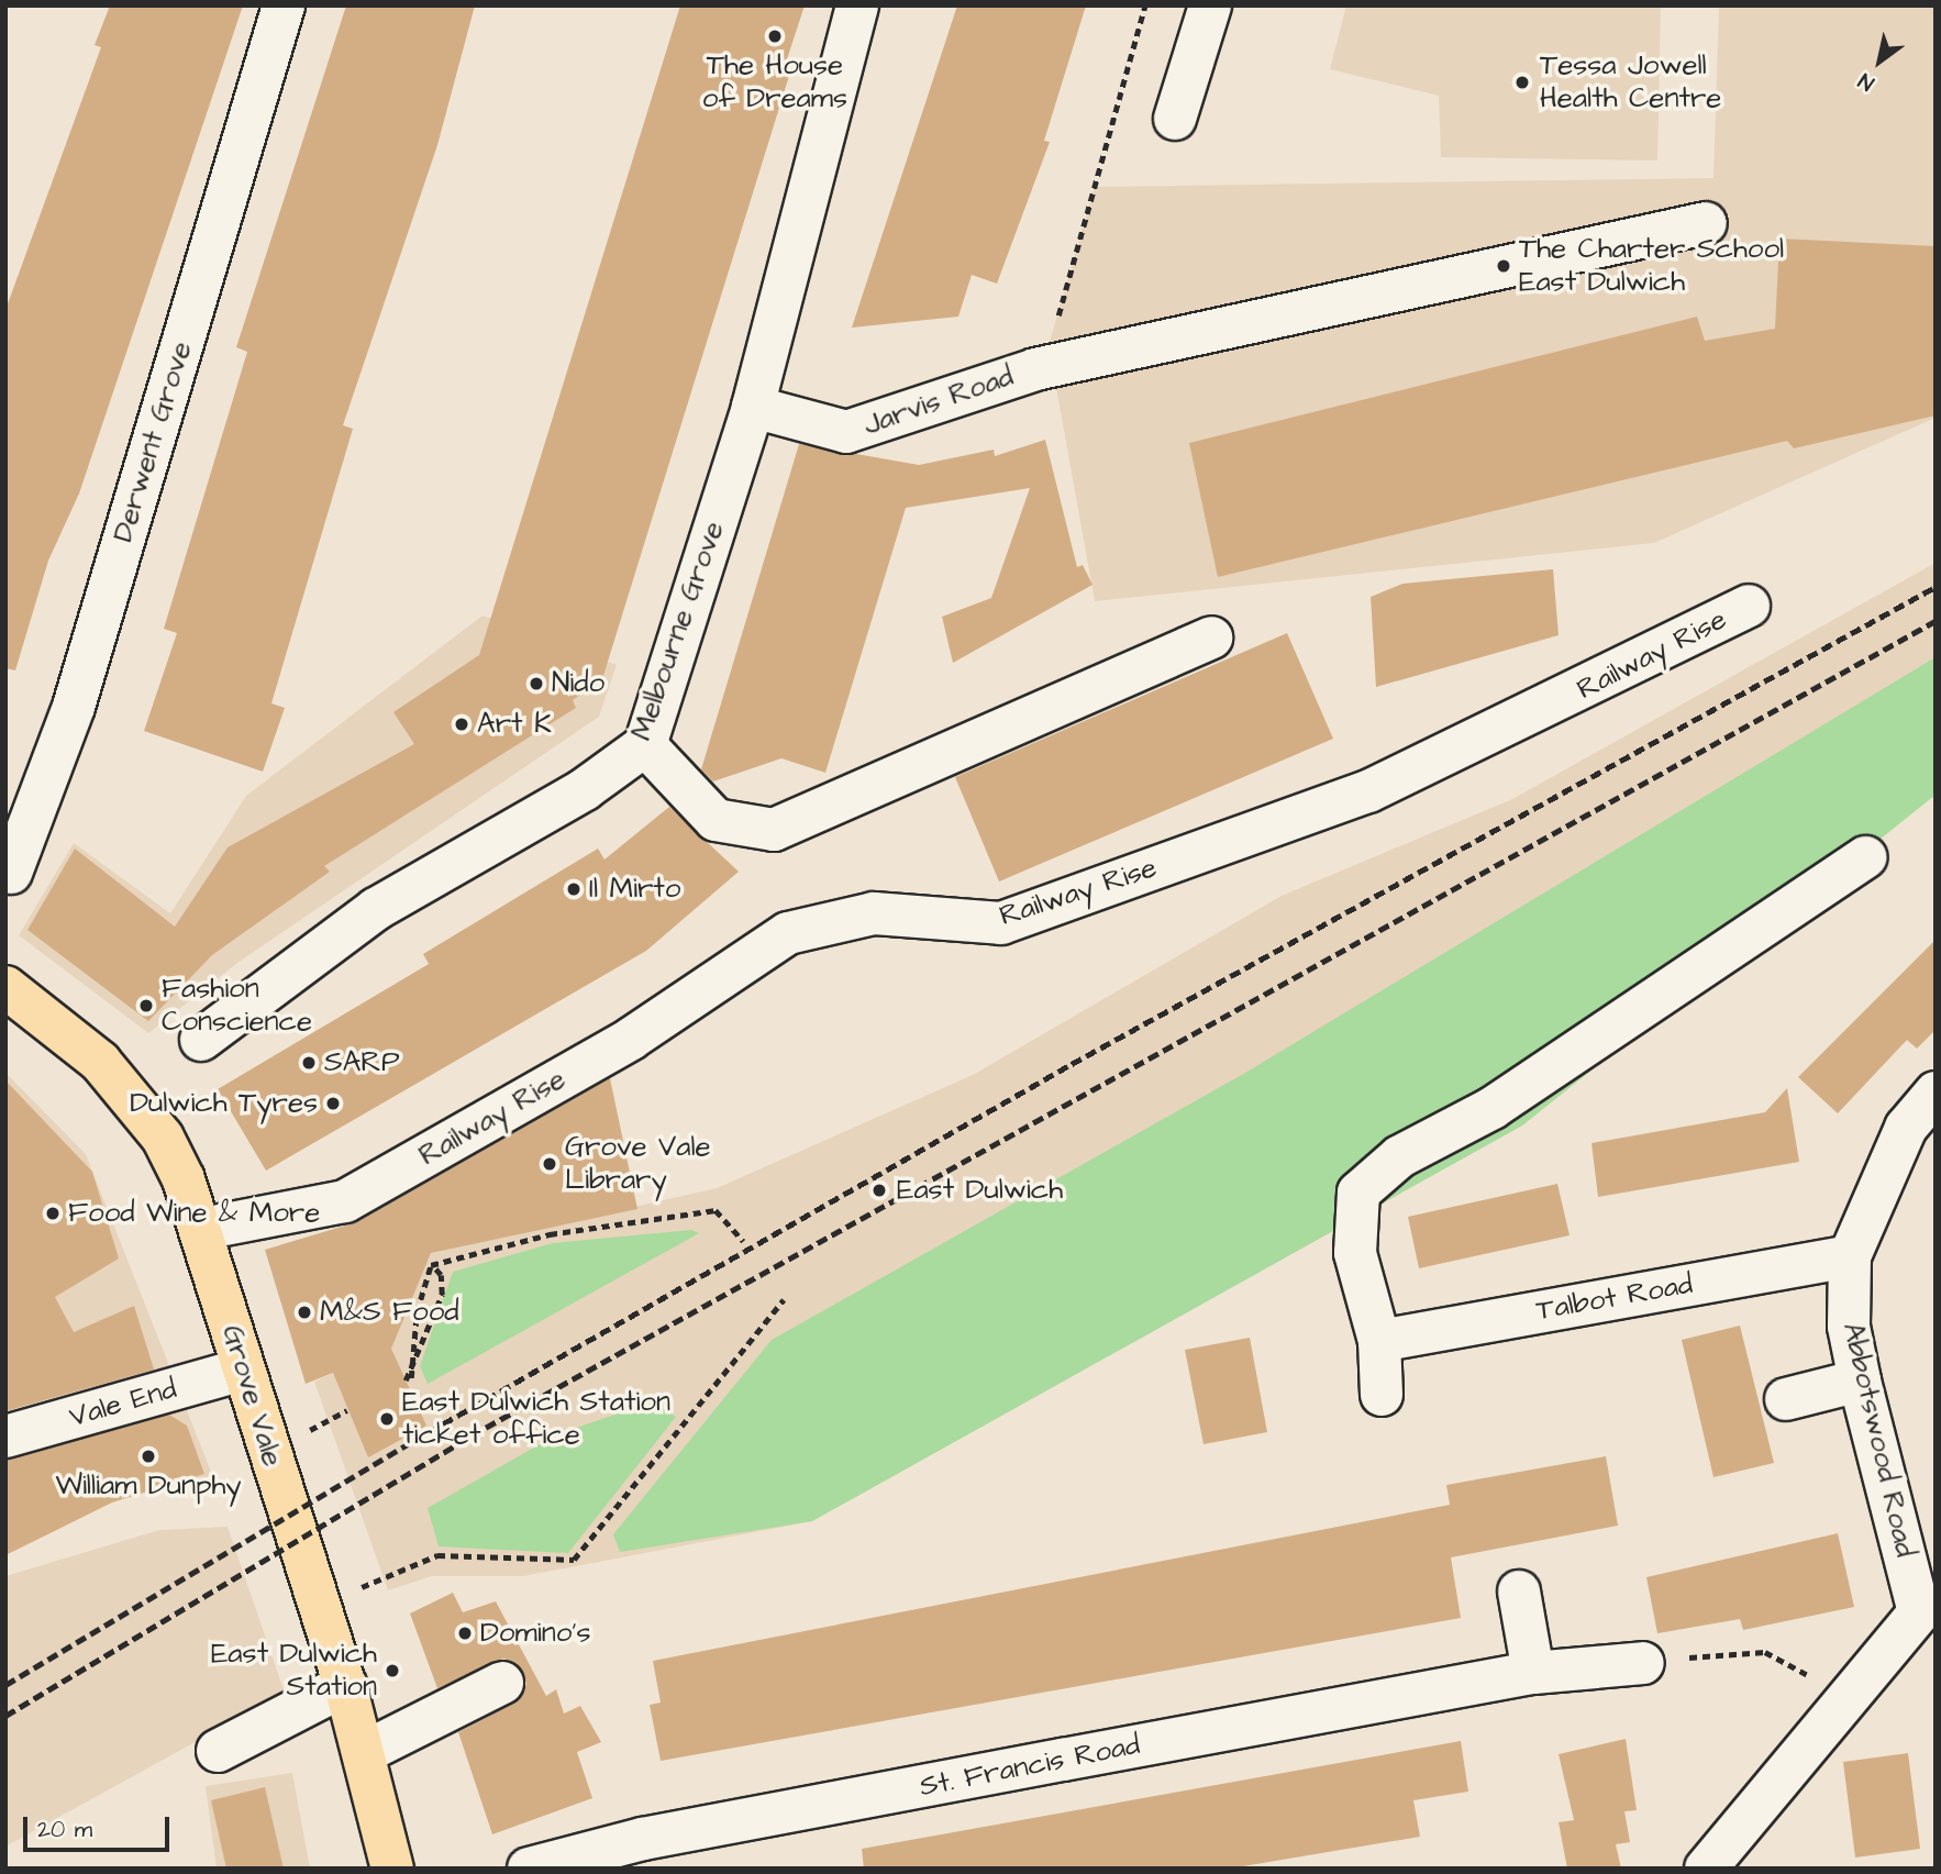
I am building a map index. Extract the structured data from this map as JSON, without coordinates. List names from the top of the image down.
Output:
{
  "streets": {
    "main road": ["Grove Vale"],
    "street": [
      "Jarvis Road",
      "Derwent Grove",
      "Melbourne Grove",
      "Railway Rise",
      "Talbot Road",
      "Vale End",
      "Abbotswood Road",
      "St. Francis Road"
    ]
  },
  "crossings": [
    ["Jarvis Road", "Melbourne Grove"],
    ["Railway Rise", "Grove Vale"],
    ["Talbot Road", "Abbotswood Road"],
    ["Grove Vale", "Vale End"]
  ],
  "places": [
    "The House of Dreams",
    "Tessa Jowell Health Centre",
    "The Charter School East Dulwich",
    "Nido",
    "Art K",
    "Il Mirto",
    "Fashion Conscience",
    "SARP",
    "Dulwich Tyres",
    "Grove Vale Library",
    "East Dulwich",
    "Food Wine & More",
    "M&S Food",
    "East Dulwich Station ticket office",
    "William Dunphy",
    "Domino's",
    "East Dulwich Station"
  ],
  "scale_bar": "20 m",
  "north": "bottom left"
}
